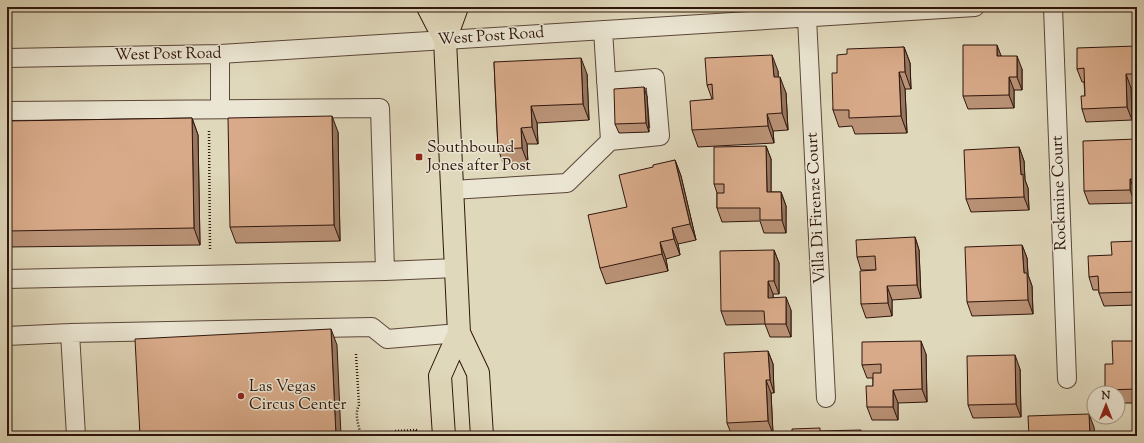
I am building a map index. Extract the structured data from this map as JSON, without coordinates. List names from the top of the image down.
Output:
{
  "streets": {
    "street": ["West Post Road", "Rockmine Court", "Villa Di Firenze Court"]
  },
  "crossings": [
    ["West Post Road", "Villa Di Firenze Court"]
  ],
  "places": {
    "transit": ["Southbound Jones after Post"],
    "other": ["Las Vegas Circus Center"]
  },
  "north": "top"
}
